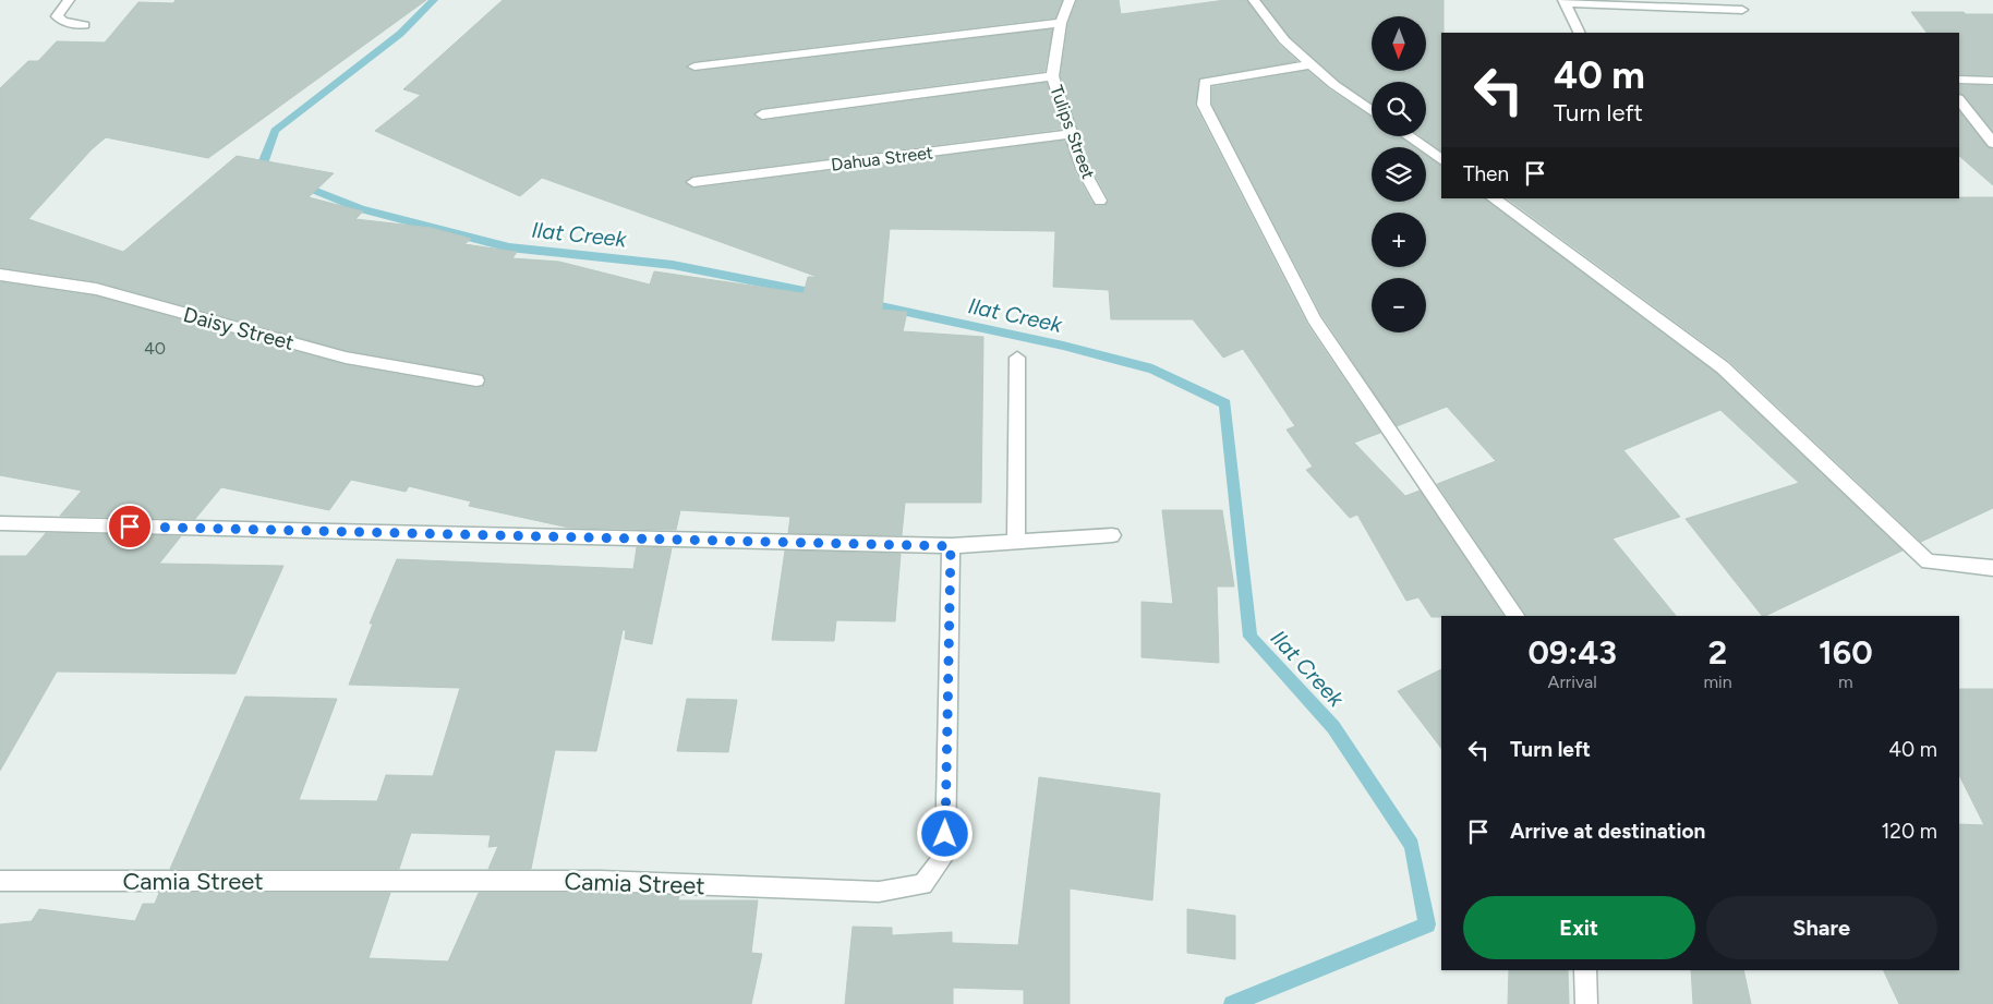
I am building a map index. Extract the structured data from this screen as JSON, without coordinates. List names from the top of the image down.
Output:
{
  "streets": {
    "street": [
      "Tulips Street",
      "Dahua Street",
      "Daisy Street",
      "Camia Street"
    ]
  },
  "crossings": [
    ["Tulips Street", "Dahua Street"]
  ],
  "water": ["Ilat Creek"],
  "house_numbers": ["40"],
  "north": "bottom",
  "page": {
    "map_buttons": ["+", "−"],
    "turn": ["40 m", "Turn left"],
    "then": "Then",
    "eta": [
      "09:43",
      "Arrival",
      "2",
      "min",
      "160",
      "m"
    ],
    "list": [
      {
        "name": "Turn left",
        "value": "40 m"
      },
      {
        "name": "Arrive at destination",
        "value": "120 m"
      }
    ],
    "buttons": ["Exit", "Share"]
  }
}
